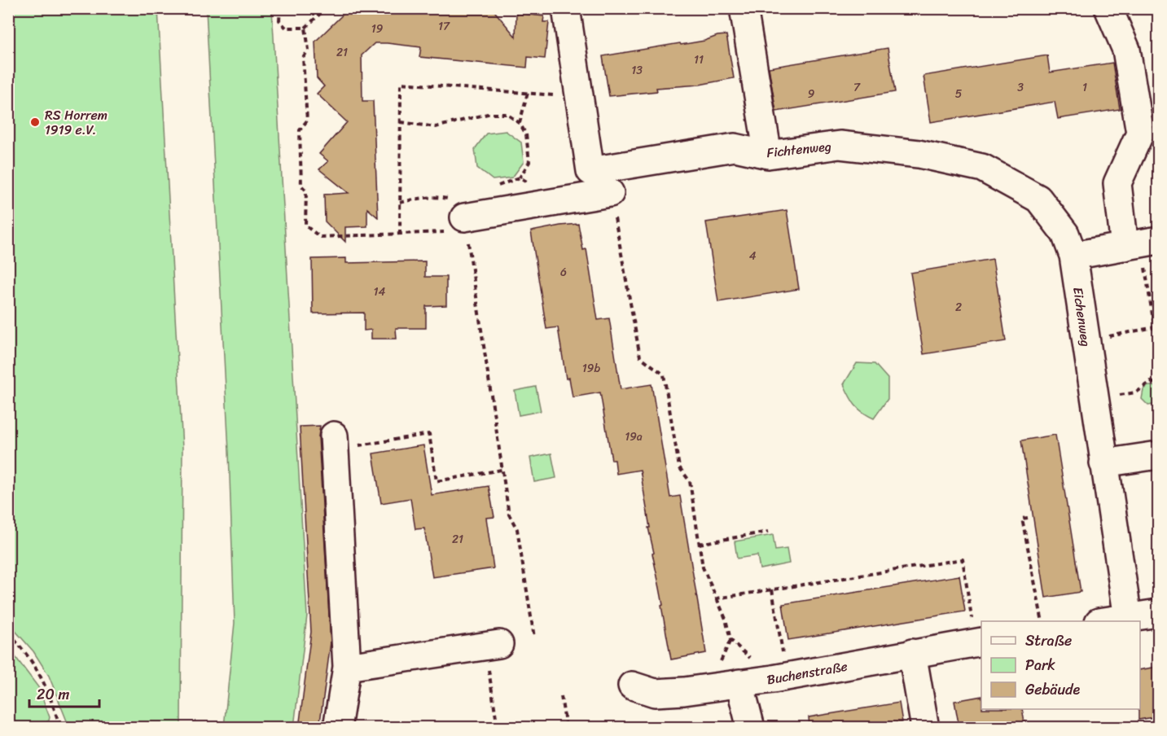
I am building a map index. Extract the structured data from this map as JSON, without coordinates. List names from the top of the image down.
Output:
{
  "streets": {
    "street": ["Fichtenweg", "Eichenweg", "Buchenstraße"]
  },
  "crossings": [
    ["Fichtenweg", "Eichenweg"]
  ],
  "places": ["RS Horrem 1919 e.V."],
  "house_numbers": [
    "17",
    "19",
    "21",
    "11",
    "13",
    "7",
    "3",
    "1",
    "9",
    "5",
    "4",
    "6",
    "14",
    "2",
    "19b",
    "19a",
    "21"
  ],
  "legend": ["Straße", "Park", "Gebäude"],
  "scale_bar": "20 m"
}
